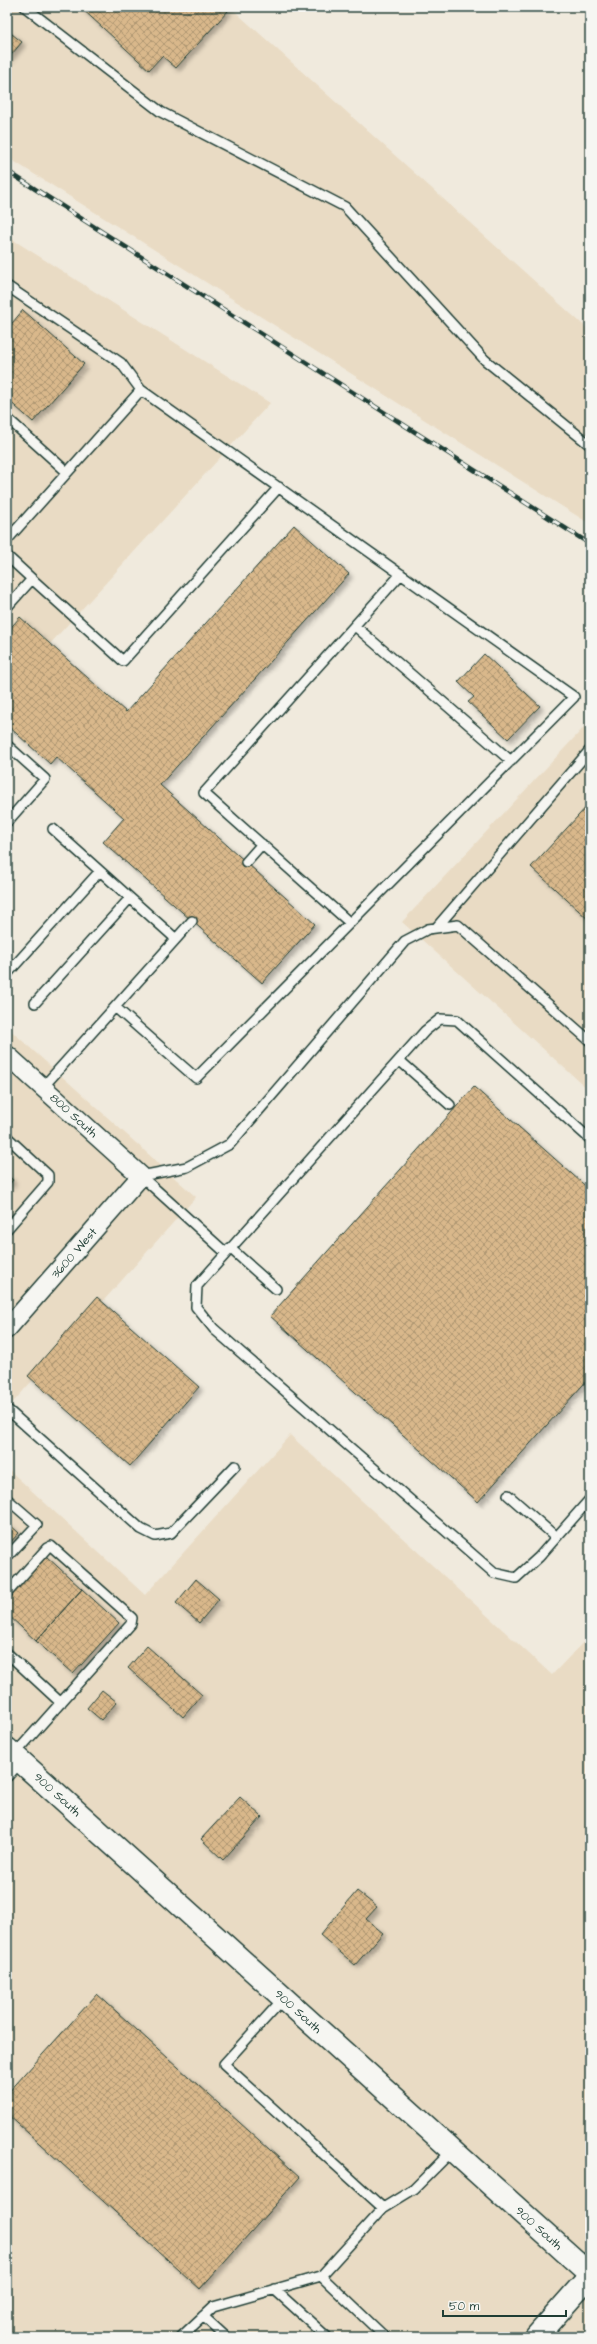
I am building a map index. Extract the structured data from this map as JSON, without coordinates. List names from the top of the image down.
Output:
{
  "streets": {
    "street": ["800 South", "3600 West", "900 South"]
  },
  "crossings": [
    ["800 South", "3600 West"]
  ],
  "scale_bar": "50 m"
}
